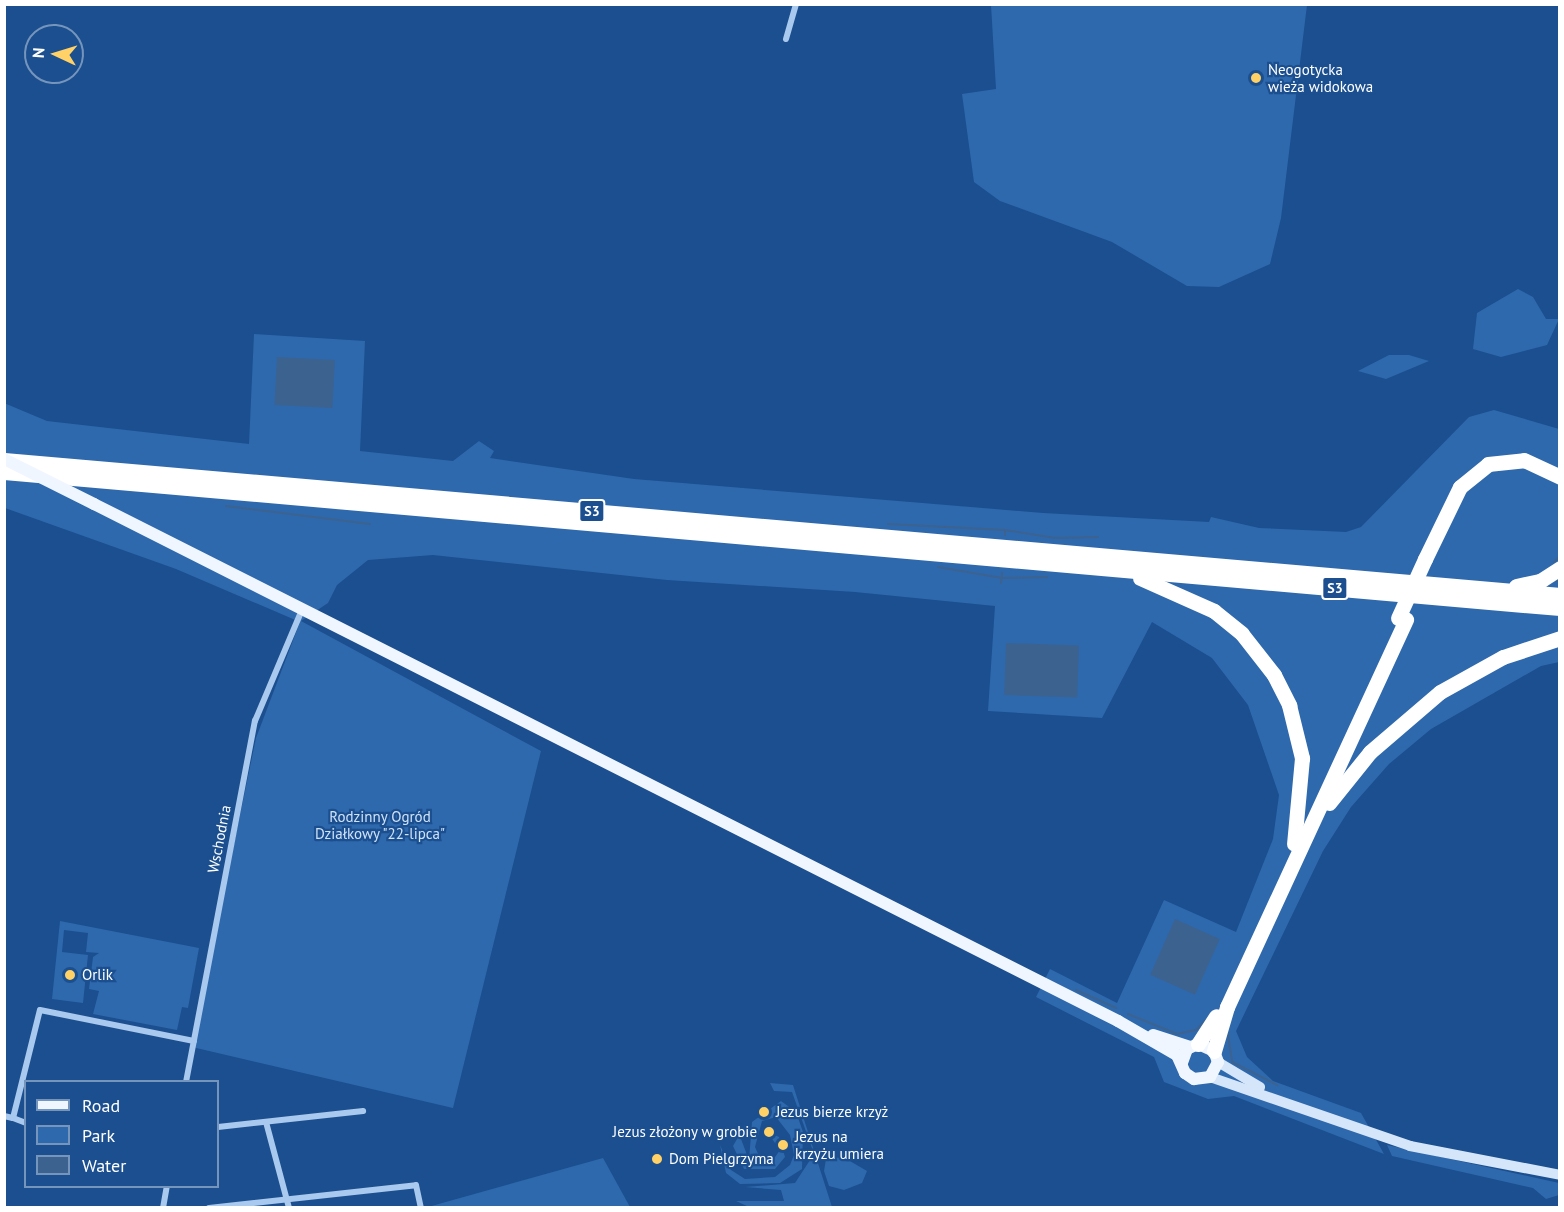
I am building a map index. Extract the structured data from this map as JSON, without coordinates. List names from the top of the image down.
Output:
{
  "streets": {
    "highway": ["S3"],
    "street": ["Wschodnia"]
  },
  "parks": ["Rodzinny Ogród Działkowy \"22-lipca\""],
  "places": [
    "Neogotycka wieża widokowa",
    "Orlik",
    "Jezus bierze krzyż",
    "Jezus złożony w grobie",
    "Jezus na krzyżu umiera",
    "Dom Pielgrzyma"
  ],
  "legend": ["Road", "Park", "Water"],
  "north": "left"
}
